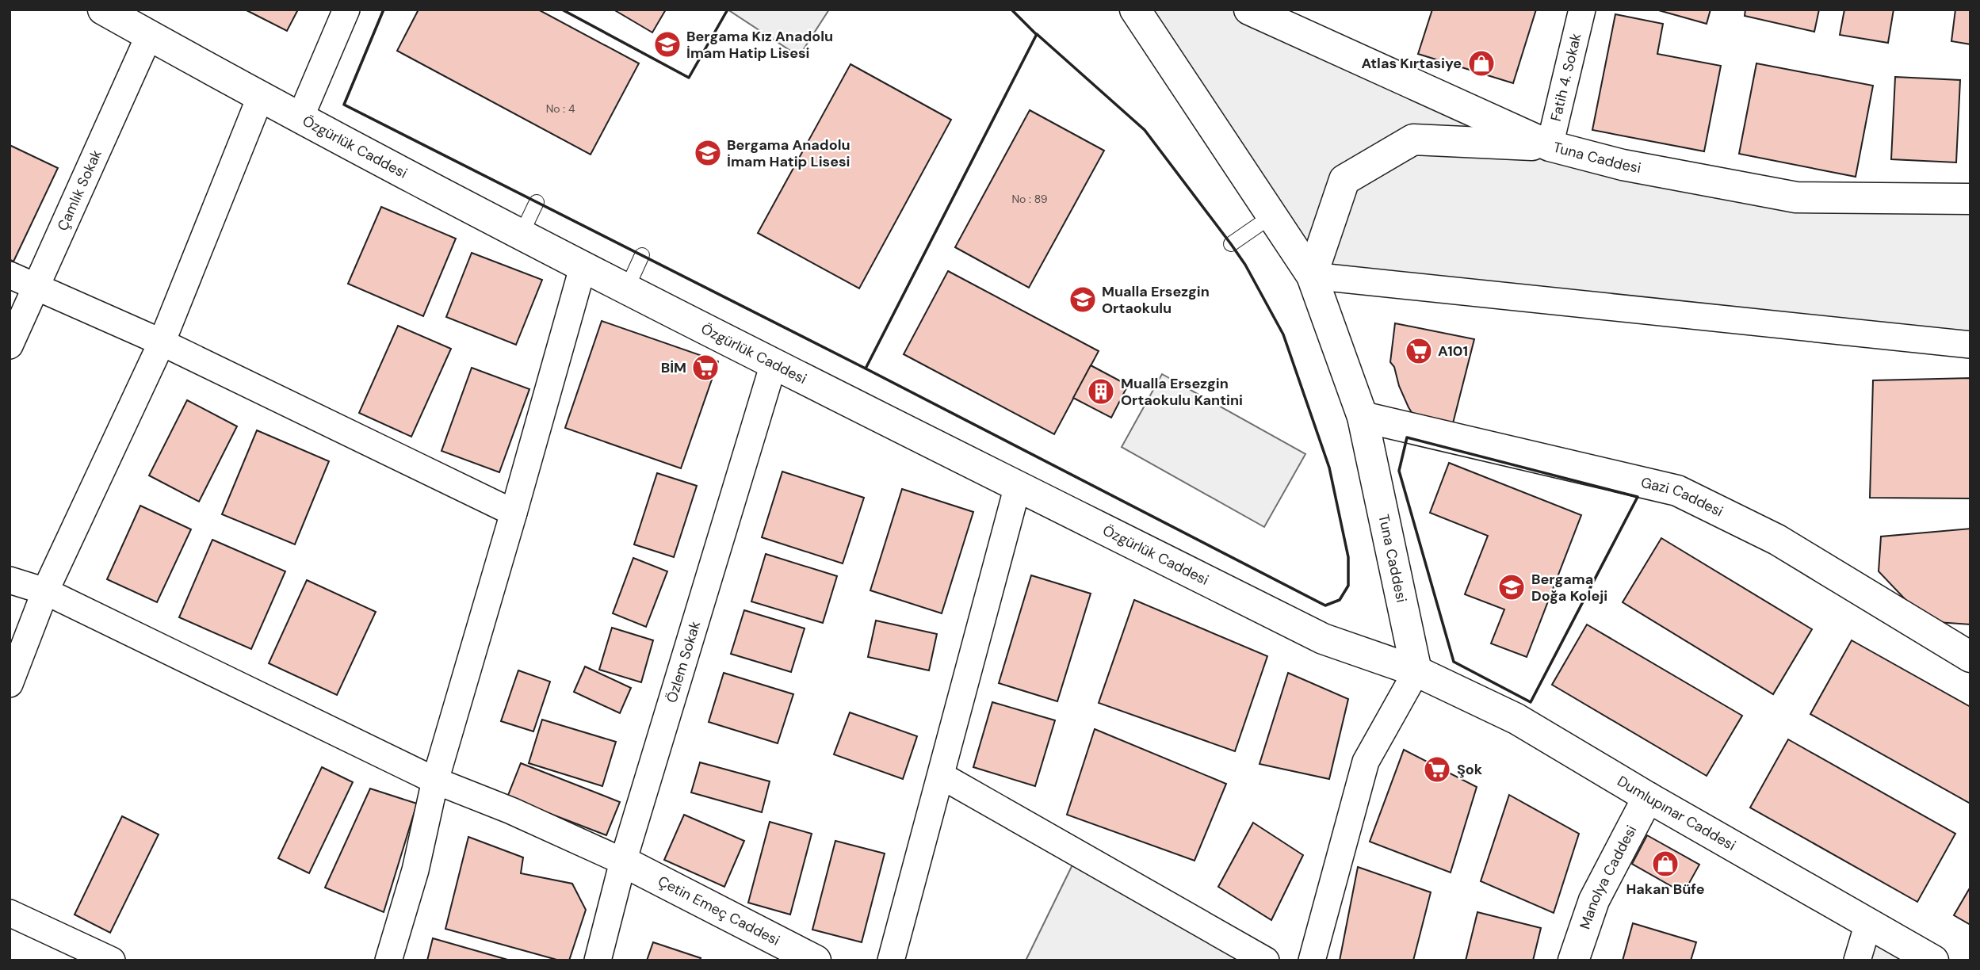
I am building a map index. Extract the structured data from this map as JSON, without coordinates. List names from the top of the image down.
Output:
{
  "streets": {
    "main road": [
      "Özgürlük Caddesi",
      "Tuna Caddesi",
      "Gazi Caddesi",
      "Dumlupınar Caddesi",
      "Manolya Caddesi",
      "Çetin Emeç Caddesi"
    ],
    "street": ["Fatih 4. Sokak", "Çamlık Sokak", "Özlem Sokak"]
  },
  "crossings": [
    ["Fatih 4. Sokak", "Tuna Caddesi"],
    ["Özgürlük Caddesi", "Tuna Caddesi"],
    ["Özgürlük Caddesi", "Çamlık Sokak"],
    ["Özgürlük Caddesi", "Özlem Sokak"],
    ["Özgürlük Caddesi", "Dumlupınar Caddesi"],
    ["Tuna Caddesi", "Gazi Caddesi"],
    ["Tuna Caddesi", "Dumlupınar Caddesi"],
    ["Özlem Sokak", "Çetin Emeç Caddesi"],
    ["Dumlupınar Caddesi", "Manolya Caddesi"]
  ],
  "places": {
    "school or university": [
      "Bergama Kız Anadolu İmam Hatip Lisesi",
      "Bergama Anadolu İmam Hatip Lisesi",
      "Mualla Ersezgin Ortaokulu",
      "Bergama Doğa Koleji"
    ],
    "shop": ["Atlas Kırtasiye", "Hakan Büfe"],
    "supermarket": ["A101", "BİM", "Şok"],
    "building": ["Mualla Ersezgin Ortaokulu Kantini"]
  },
  "house_numbers": ["No : 4", "No : 89"]
}
